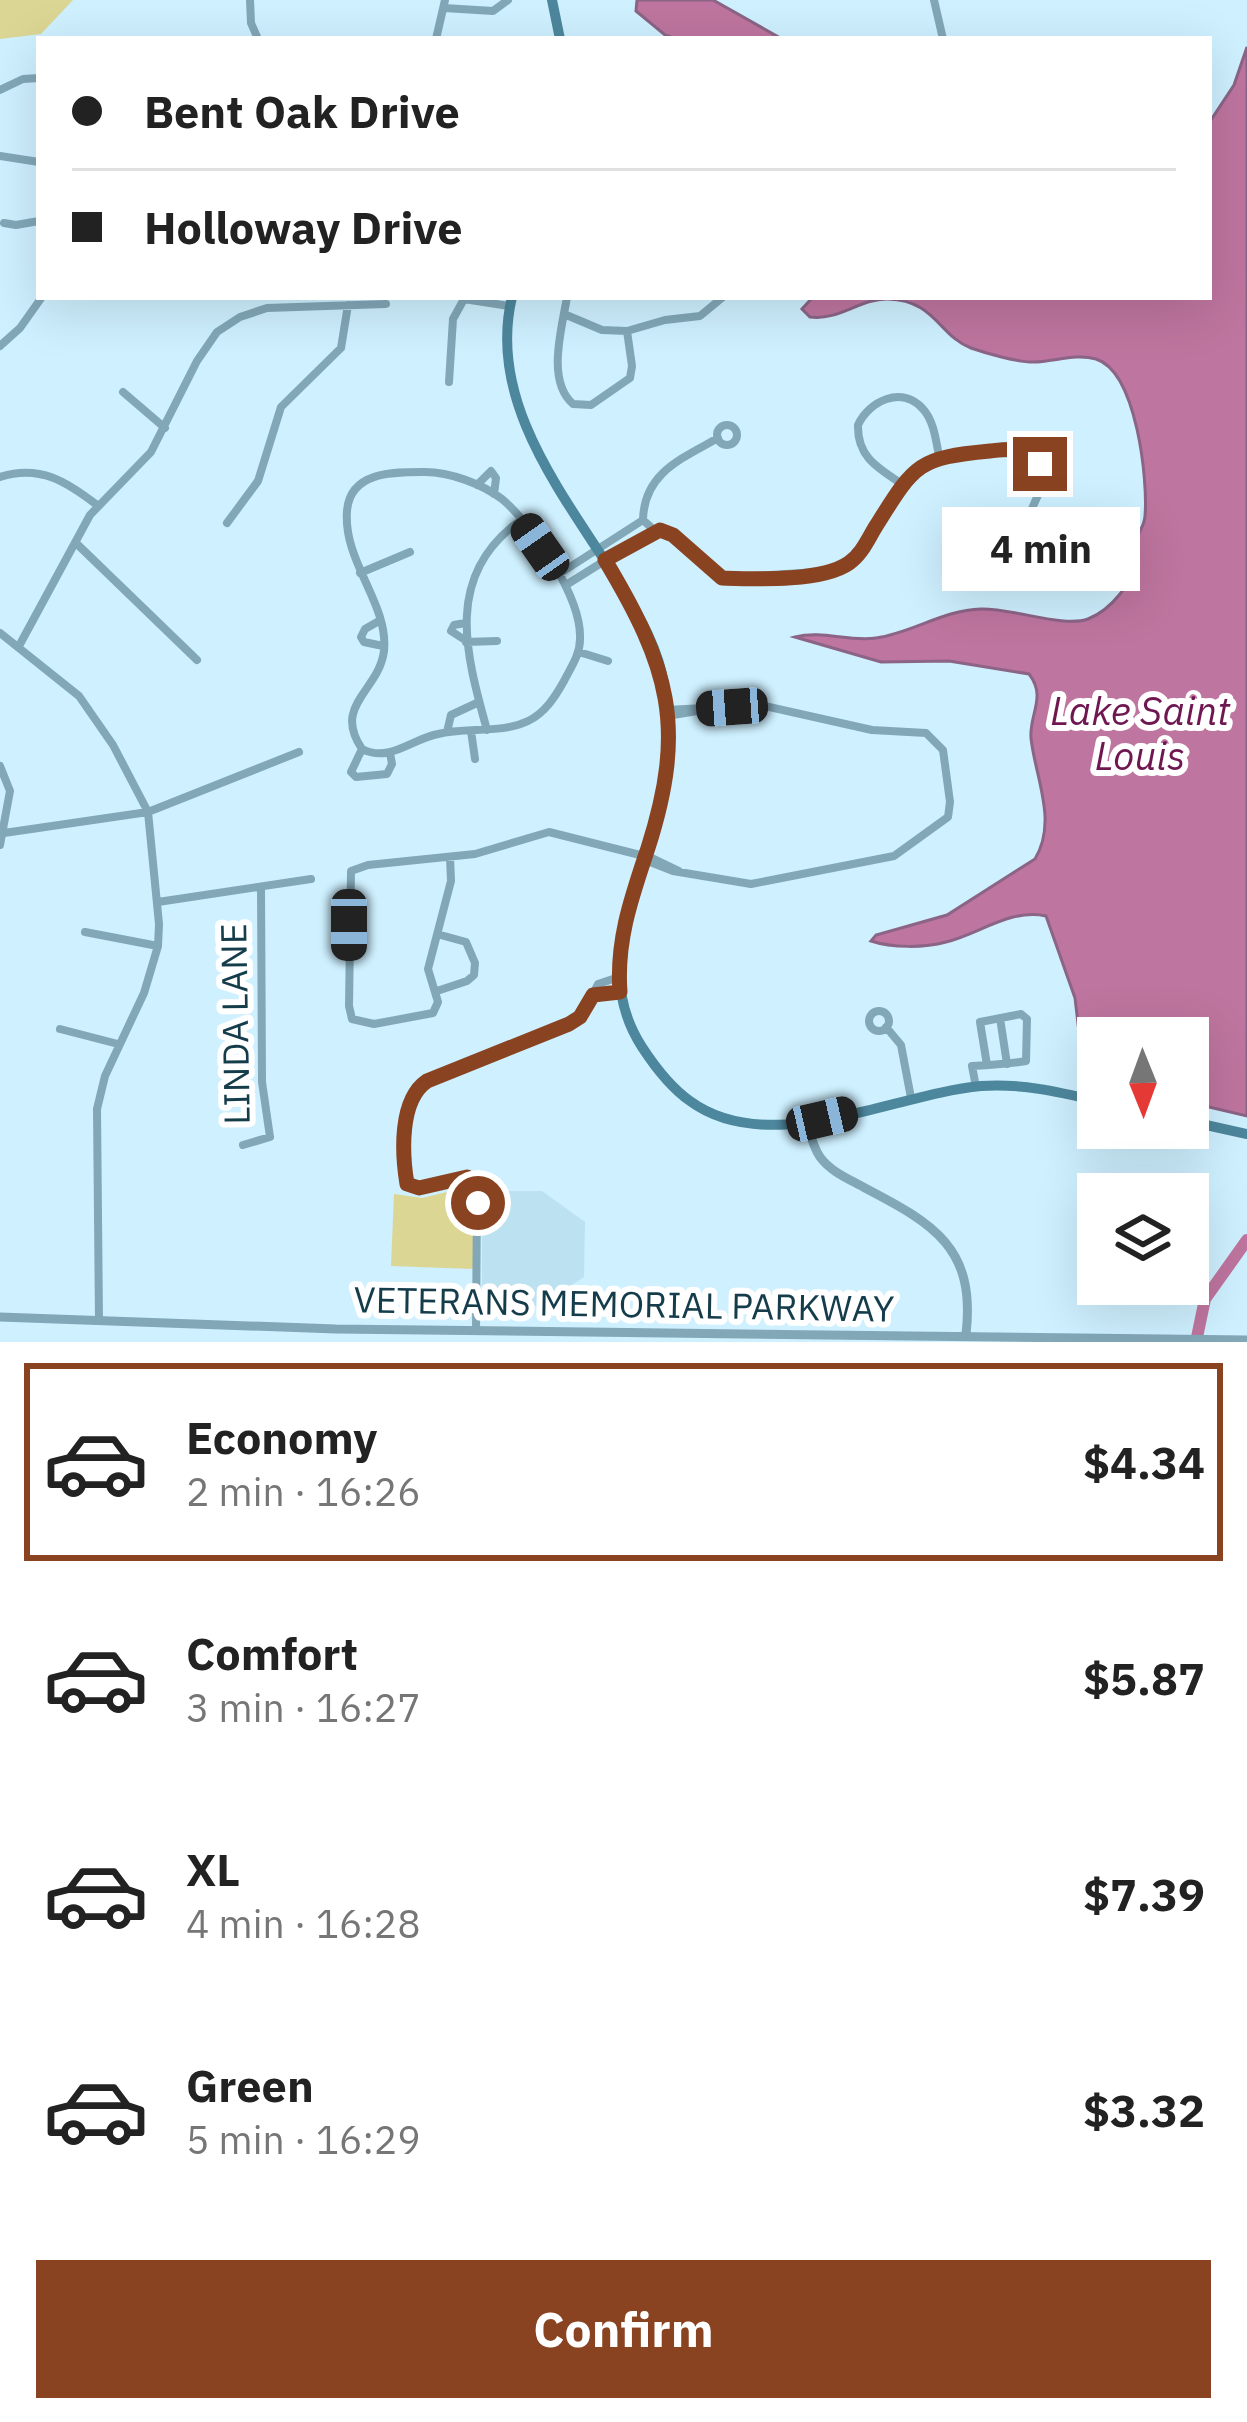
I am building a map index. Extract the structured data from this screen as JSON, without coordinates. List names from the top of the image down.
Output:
{
  "streets": {
    "street": ["LINDA LANE", "VETERANS MEMORIAL PARKWAY"]
  },
  "water": ["Lake Saint Louis"],
  "north": "bottom",
  "page": {
    "banner": ["Bent Oak Drive", "Holloway Drive"],
    "bubble": "4 min",
    "list": [
      {
        "name": "Economy",
        "note": "2 min · 16:26",
        "value": "$4.34"
      },
      {
        "name": "Comfort",
        "note": "3 min · 16:27",
        "value": "$5.87"
      },
      {
        "name": "XL",
        "note": "4 min · 16:28",
        "value": "$7.39"
      },
      {
        "name": "Green",
        "note": "5 min · 16:29",
        "value": "$3.32"
      }
    ],
    "buttons": "Confirm"
  }
}
